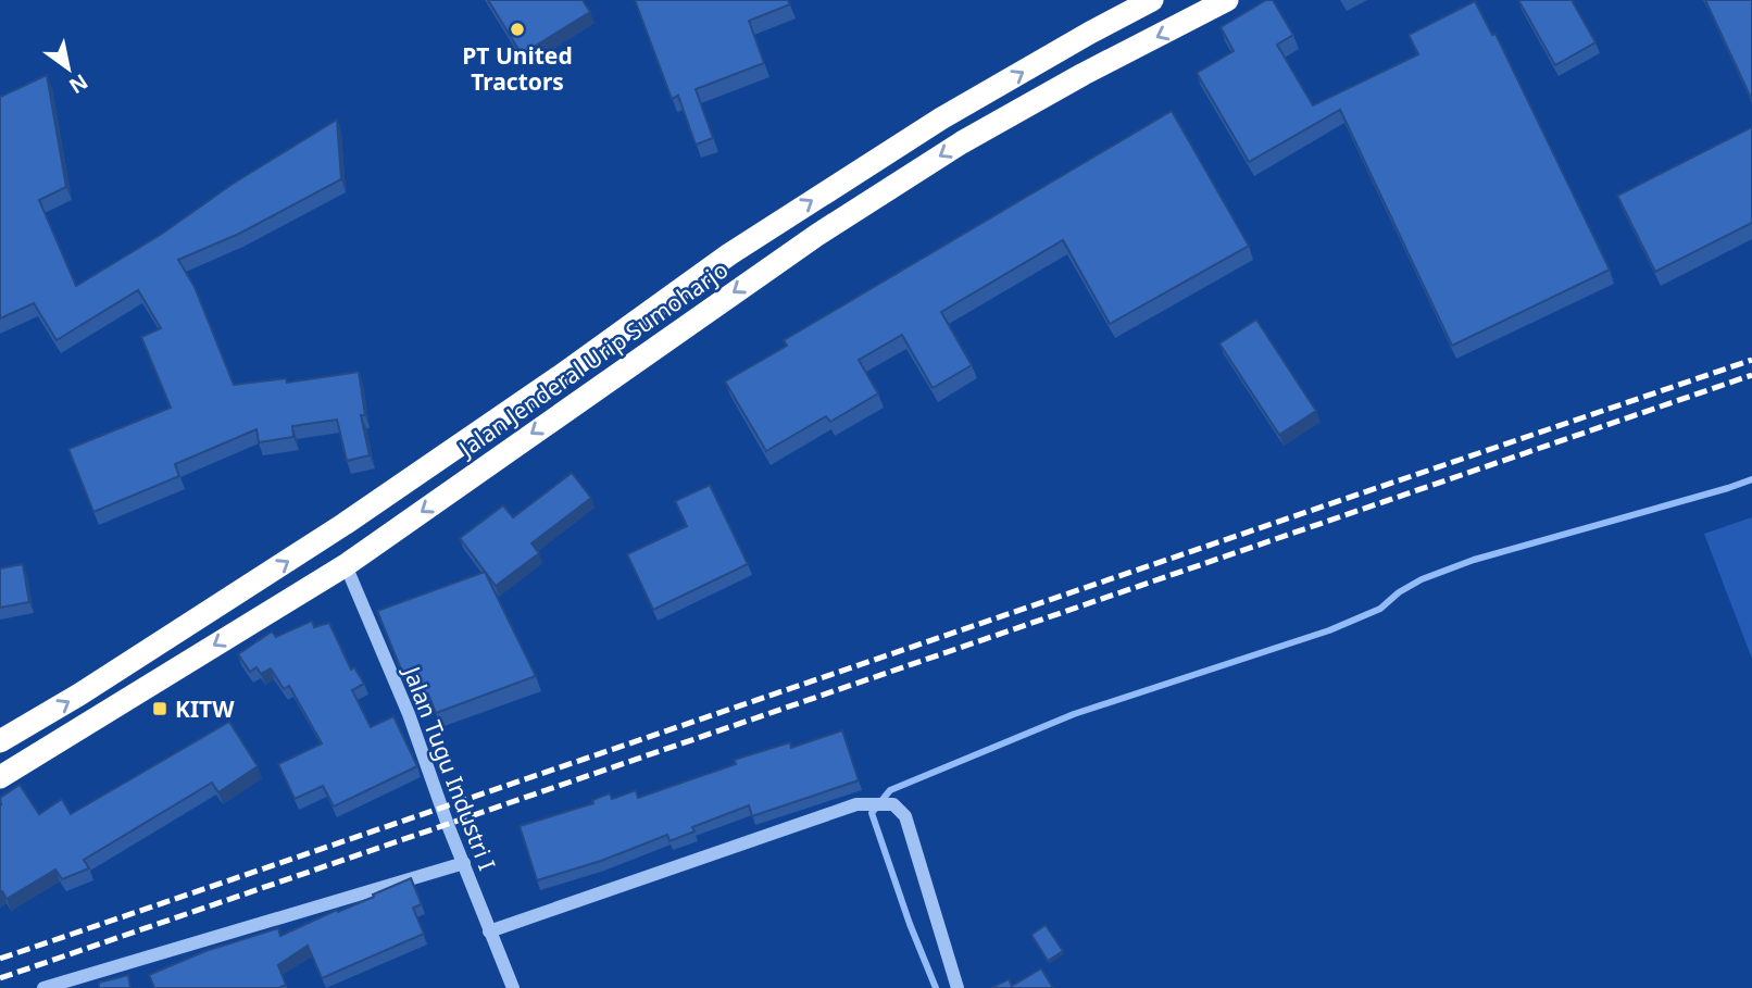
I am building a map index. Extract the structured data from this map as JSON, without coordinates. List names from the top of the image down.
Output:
{
  "streets": {
    "highway": ["Jalan Jenderal Urip Sumoharjo"],
    "street": ["Jalan Tugu Industri I"]
  },
  "crossings": [
    ["Jalan Jenderal Urip Sumoharjo", "Jalan Tugu Industri I"]
  ],
  "places": {
    "other": ["PT United Tractors"],
    "transit": ["KITW"]
  },
  "north": "bottom right"
}
